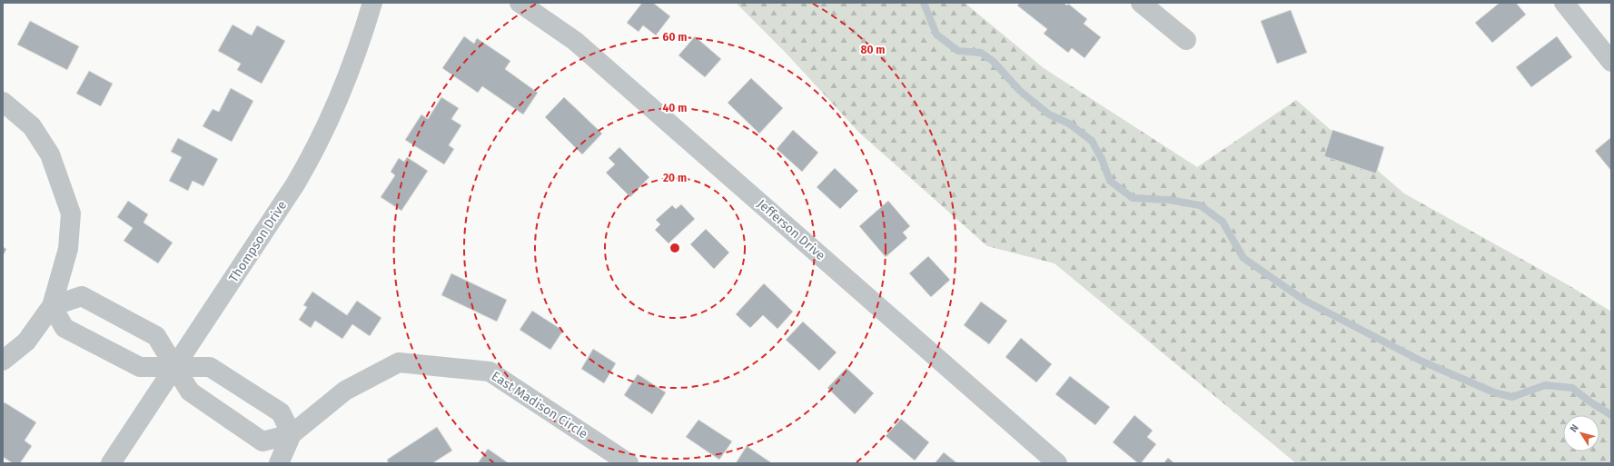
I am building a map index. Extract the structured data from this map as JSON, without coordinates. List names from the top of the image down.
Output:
{
  "streets": {
    "street": ["Jefferson Drive", "Thompson Drive", "East Madison Circle"]
  },
  "crossings": [
    ["Thompson Drive", "East Madison Circle"]
  ],
  "north": "top left",
  "rings": [
    "60 m",
    "80 m",
    "40 m",
    "20 m"
  ]
}
